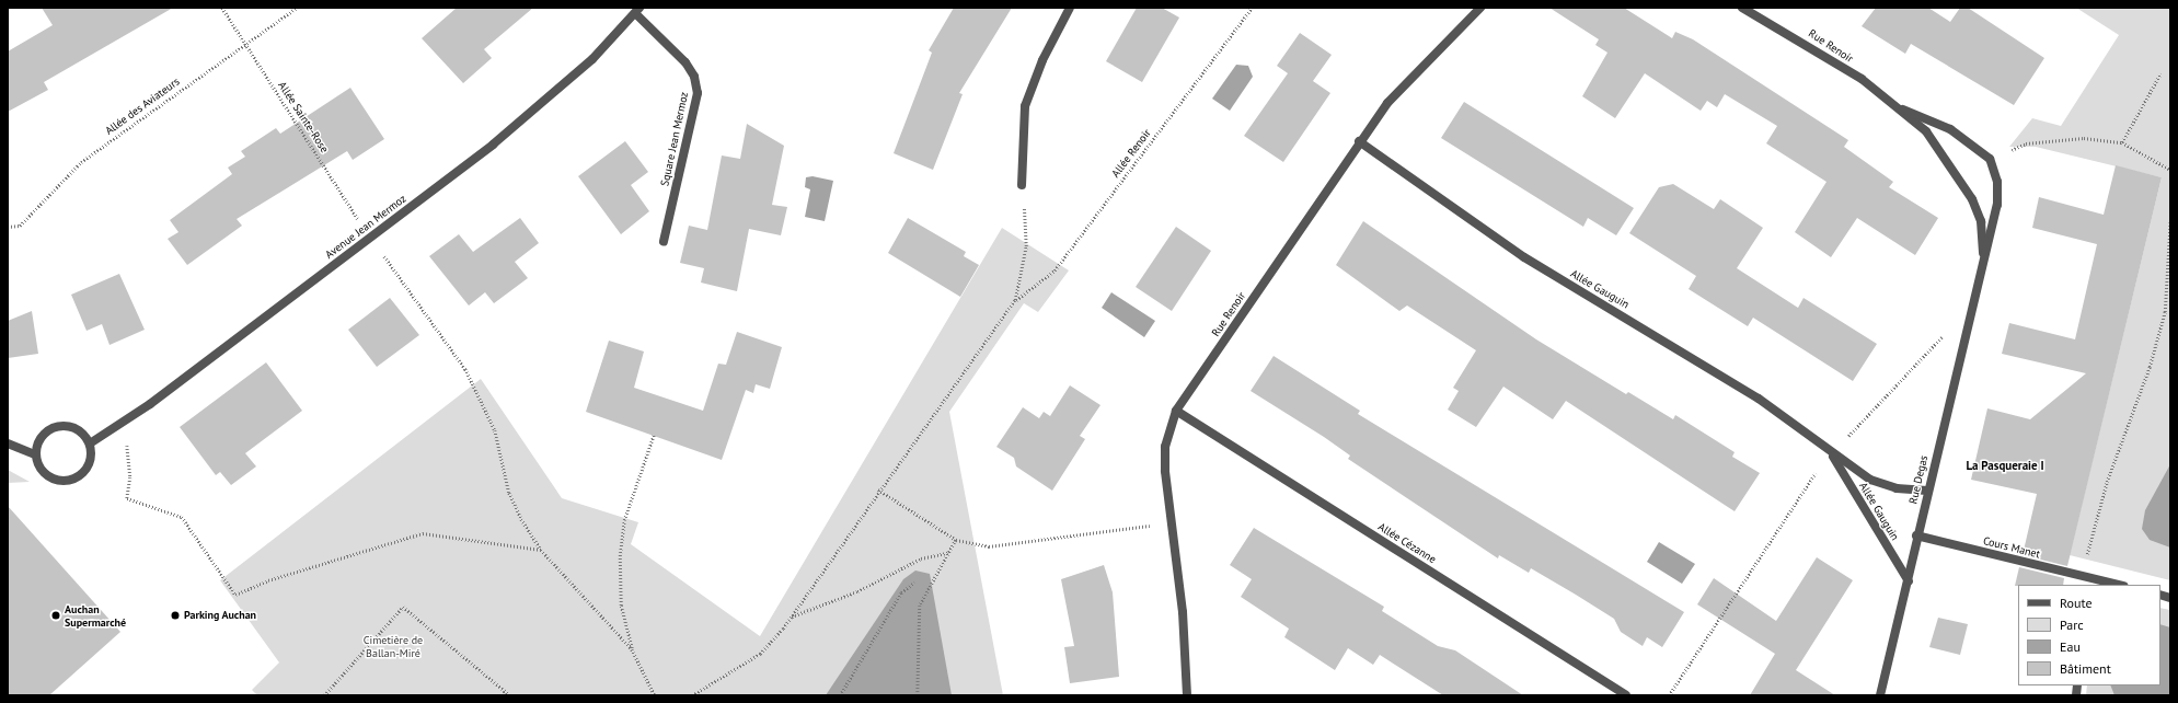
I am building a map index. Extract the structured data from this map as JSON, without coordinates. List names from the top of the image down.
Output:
{
  "streets": {
    "street": [
      "Rue Renoir",
      "Square Jean Mermoz",
      "Avenue Jean Mermoz",
      "Allée Gauguin",
      "Rue Degas",
      "Allée Cézanne",
      "Cours Manet"
    ],
    "path": ["Allée des Aviateurs", "Allée Sainte-Rose", "Allée Renoir"]
  },
  "crossings": [
    ["Rue Renoir", "Allée Gauguin"],
    ["Rue Renoir", "Rue Degas"],
    ["Rue Renoir", "Allée Cézanne"],
    ["Allée des Aviateurs", "Allée Sainte-Rose"],
    ["Allée Sainte-Rose", "Avenue Jean Mermoz"],
    ["Square Jean Mermoz", "Avenue Jean Mermoz"],
    ["Allée Gauguin", "Rue Degas"],
    ["Rue Degas", "Cours Manet"]
  ],
  "districts": ["La Pasqueraie I"],
  "parks": ["Cimetière de Ballan-Miré"],
  "places": ["Auchan Supermarché", "Parking Auchan"],
  "legend": [
    "Route",
    "Parc",
    "Eau",
    "Bâtiment"
  ]
}
